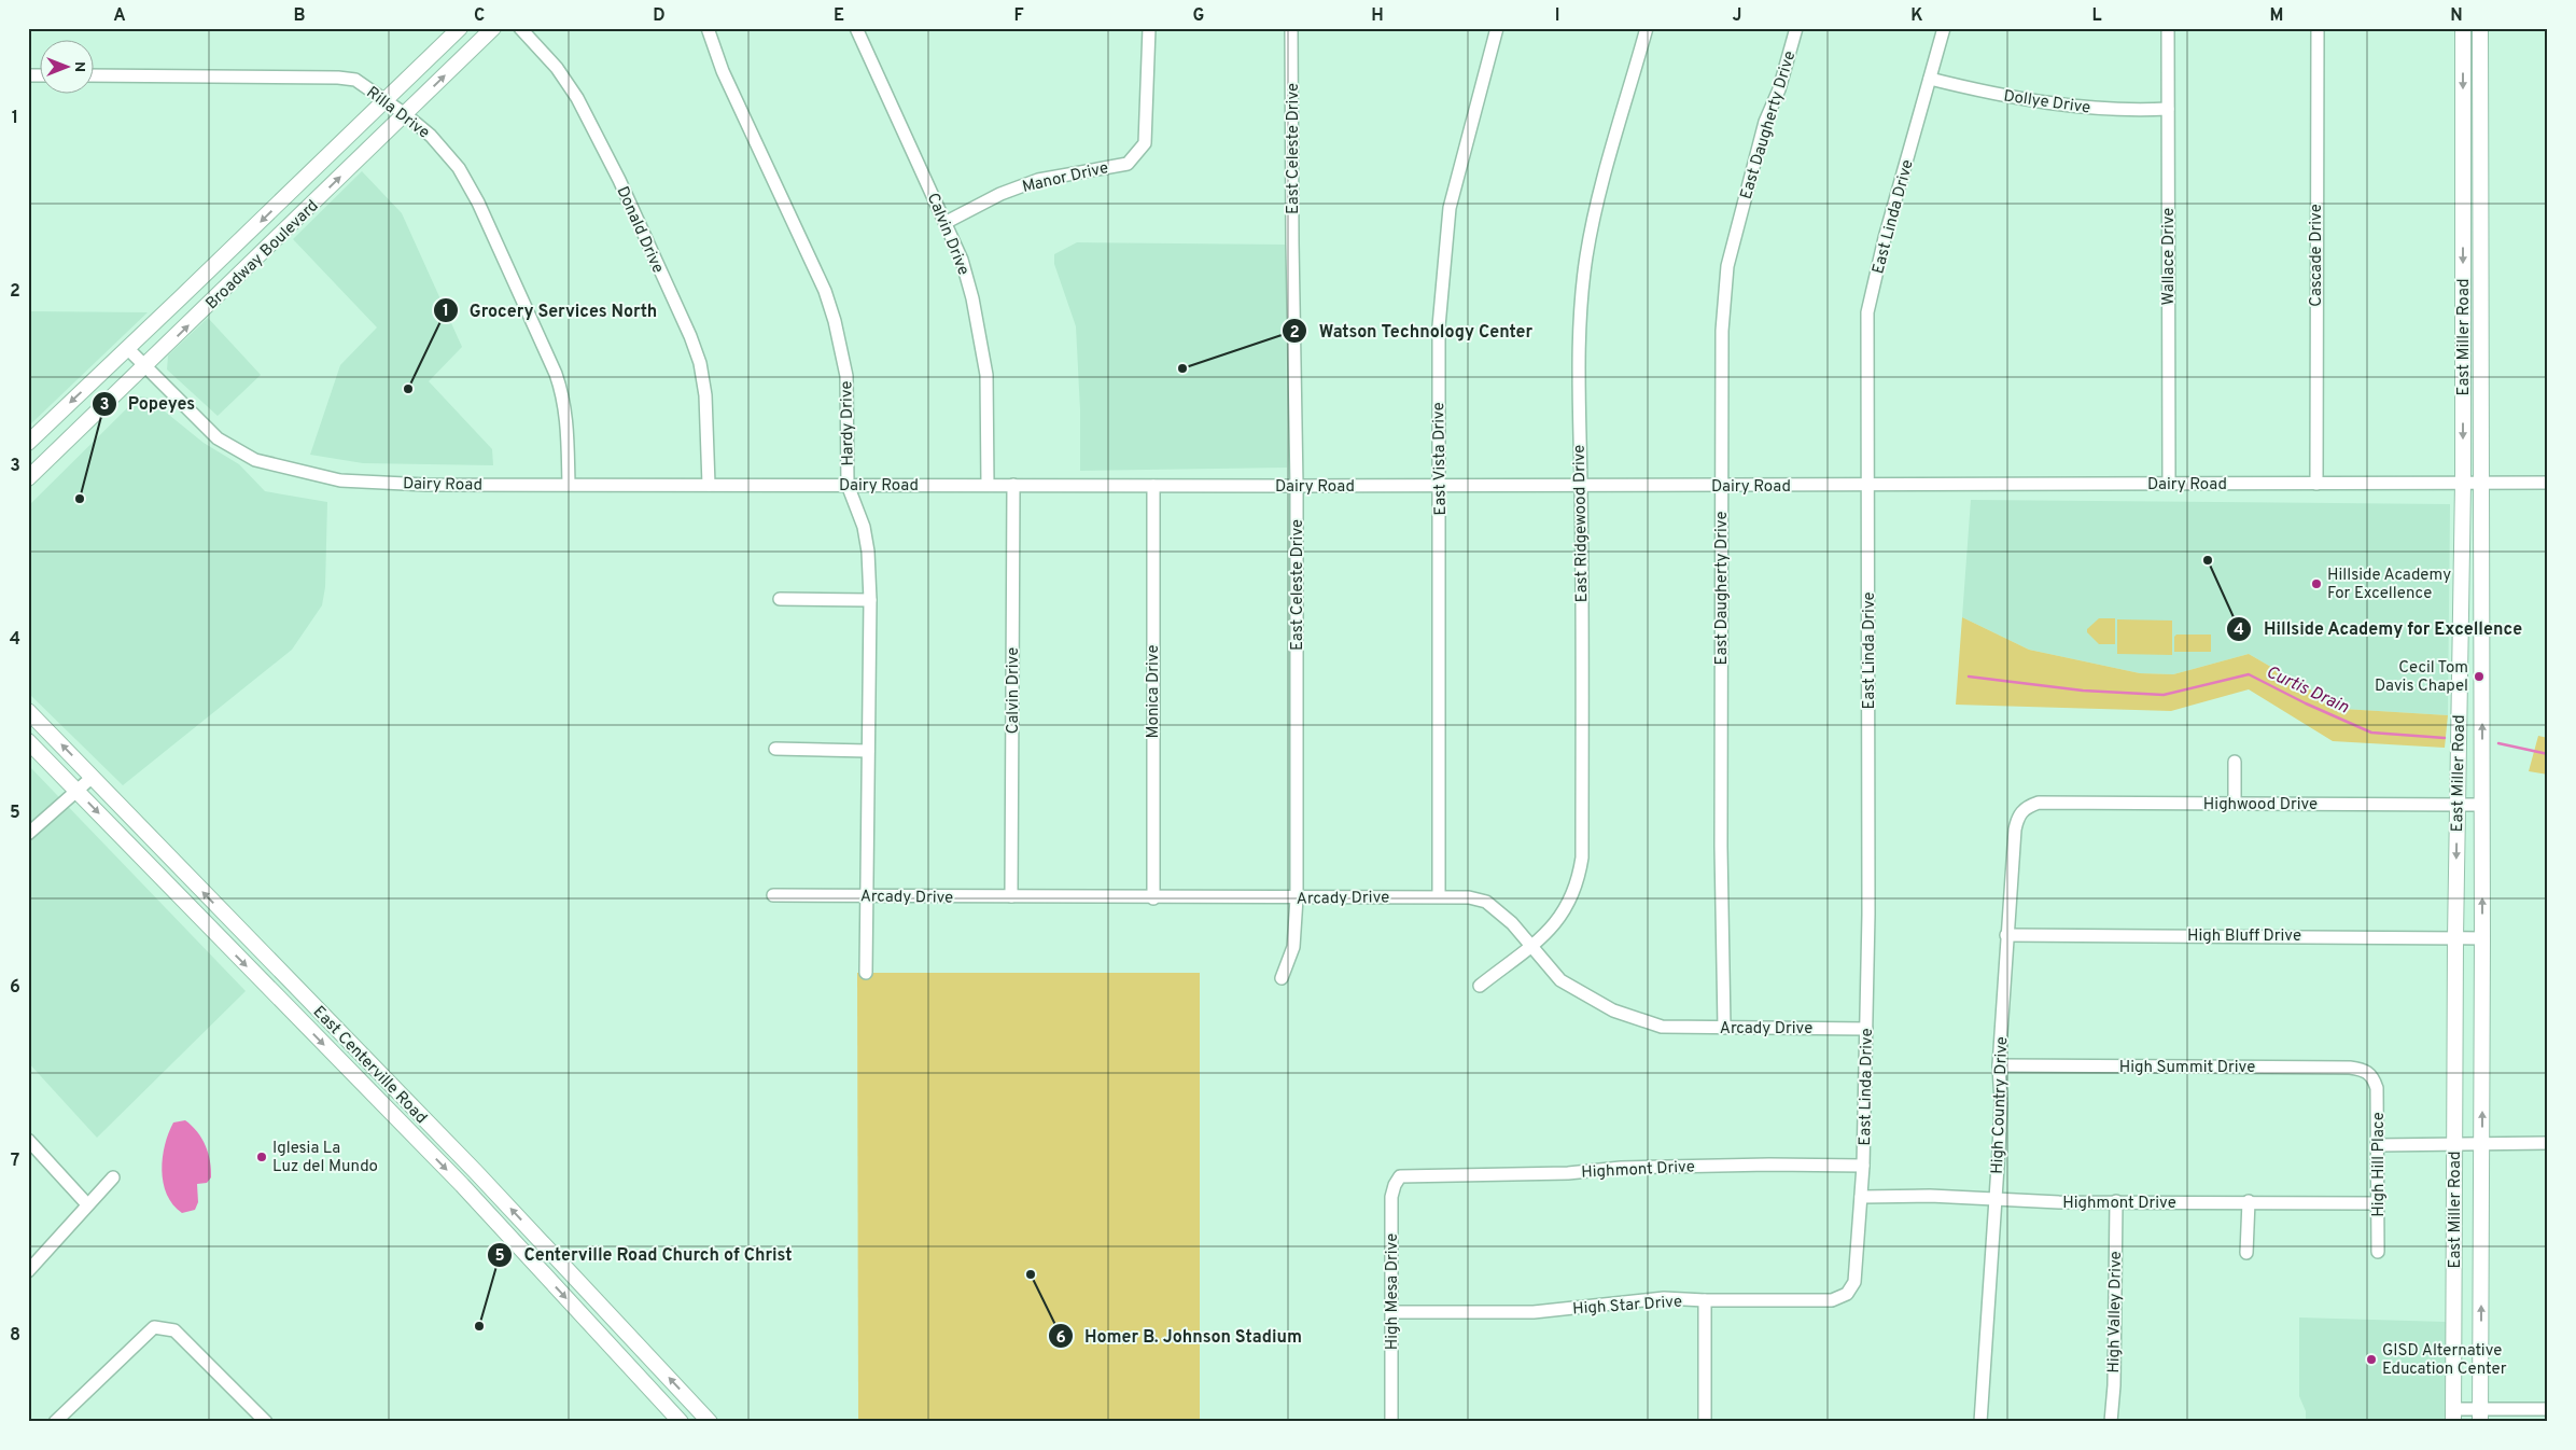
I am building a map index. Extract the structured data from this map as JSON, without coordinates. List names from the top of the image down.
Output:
{
  "streets": {
    "main road": ["Broadway Boulevard", "East Miller Road", "East Centerville Road"],
    "street": [
      "Dollye Drive",
      "Rilla Drive",
      "East Daugherty Drive",
      "East Celeste Drive",
      "Manor Drive",
      "East Linda Drive",
      "Donald Drive",
      "Calvin Drive",
      "Cascade Drive",
      "Wallace Drive",
      "Hardy Drive",
      "East Vista Drive",
      "Dairy Road",
      "East Ridgewood Drive",
      "Monica Drive",
      "Highwood Drive",
      "Arcady Drive",
      "High Bluff Drive",
      "High Summit Drive",
      "High Country Drive",
      "High Hill Place",
      "Highmont Drive",
      "High Mesa Drive",
      "High Star Drive",
      "High Valley Drive"
    ]
  },
  "crossings": [
    ["Dollye Drive", "East Linda Drive"],
    ["Dollye Drive", "Wallace Drive"],
    ["Rilla Drive", "Broadway Boulevard"],
    ["Rilla Drive", "Dairy Road"],
    ["East Daugherty Drive", "Dairy Road"],
    ["East Daugherty Drive", "Arcady Drive"],
    ["East Celeste Drive", "Dairy Road"],
    ["East Celeste Drive", "Arcady Drive"],
    ["Manor Drive", "Calvin Drive"],
    ["East Linda Drive", "Dairy Road"],
    ["East Linda Drive", "Arcady Drive"],
    ["East Linda Drive", "Highmont Drive"],
    ["East Linda Drive", "High Star Drive"],
    ["Donald Drive", "Dairy Road"],
    ["Calvin Drive", "Dairy Road"],
    ["Calvin Drive", "Arcady Drive"],
    ["Broadway Boulevard", "Dairy Road"],
    ["Cascade Drive", "Dairy Road"],
    ["Wallace Drive", "Dairy Road"],
    ["East Miller Road", "Dairy Road"],
    ["East Miller Road", "Highwood Drive"],
    ["East Miller Road", "High Bluff Drive"],
    ["Hardy Drive", "Dairy Road"],
    ["Hardy Drive", "Arcady Drive"],
    ["East Vista Drive", "Dairy Road"],
    ["East Vista Drive", "Arcady Drive"],
    ["Dairy Road", "East Ridgewood Drive"],
    ["Dairy Road", "Monica Drive"],
    ["East Ridgewood Drive", "Arcady Drive"],
    ["Monica Drive", "Arcady Drive"],
    ["Highwood Drive", "High Country Drive"],
    ["High Bluff Drive", "High Country Drive"],
    ["High Summit Drive", "High Country Drive"],
    ["High Summit Drive", "High Hill Place"],
    ["High Country Drive", "Highmont Drive"],
    ["High Hill Place", "Highmont Drive"],
    ["Highmont Drive", "High Mesa Drive"],
    ["Highmont Drive", "High Valley Drive"],
    ["High Mesa Drive", "High Star Drive"]
  ],
  "water": ["Curtis Drain"],
  "places": [
    "Watson Technology Center",
    "Grocery Services North",
    "Popeyes",
    "Hillside Academy for Excellence",
    "Hillside Academy For Excellence",
    "Cecil Tom Davis Chapel",
    "Iglesia La Luz del Mundo",
    "Homer B. Johnson Stadium",
    "Centerville Road Church of Christ",
    "GISD Alternative Education Center"
  ],
  "north": "right",
  "grid": {
    "columns": [
      "A",
      "B",
      "C",
      "D",
      "E",
      "F",
      "G",
      "H",
      "I",
      "J",
      "K",
      "L",
      "M",
      "N"
    ],
    "rows": [
      "1",
      "2",
      "3",
      "4",
      "5",
      "6",
      "7",
      "8"
    ]
  }
}
